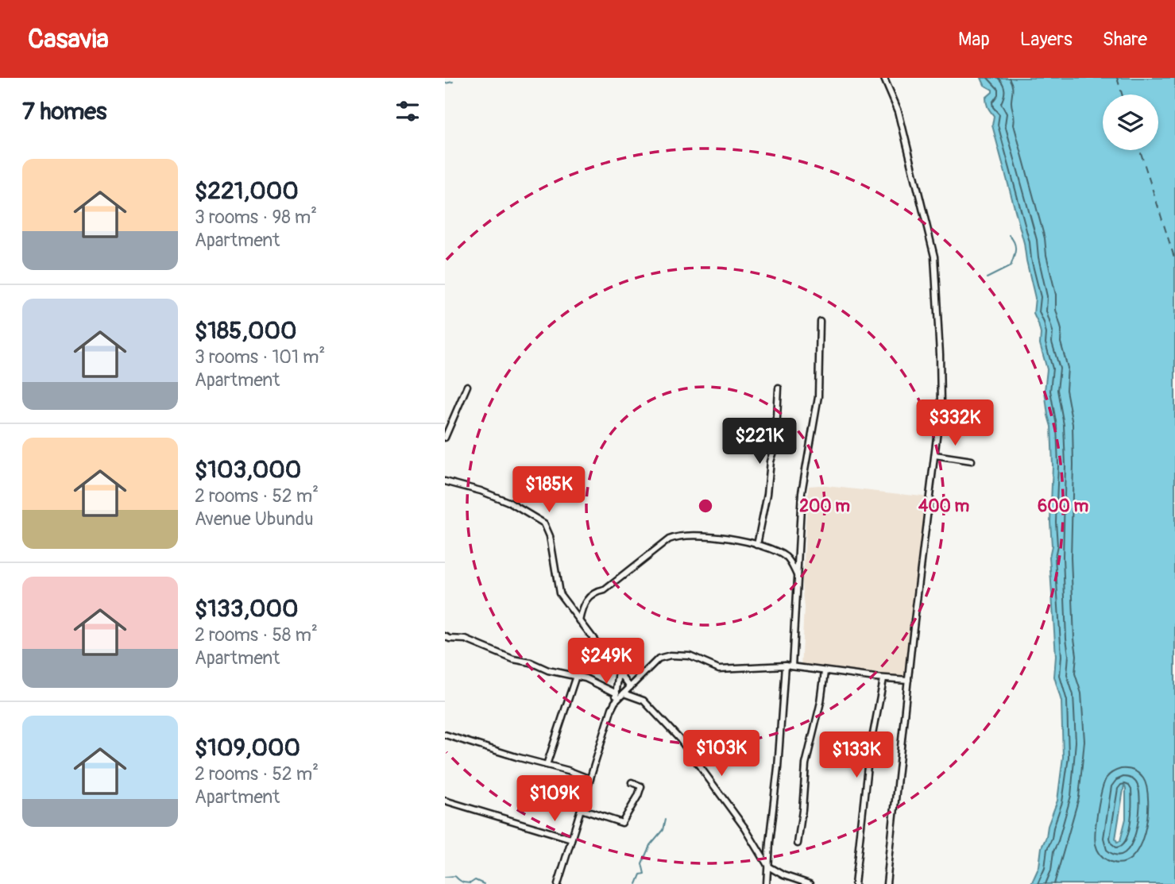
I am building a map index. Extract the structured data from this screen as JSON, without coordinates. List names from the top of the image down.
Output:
{
  "page": {
    "header": "Casavia",
    "nav": ["Map", "Layers", "Share"],
    "heading": "7 homes",
    "list": [
      {
        "name": "$221,000",
        "note": "3 rooms · 98 m² · Apartment"
      },
      {
        "name": "$185,000",
        "note": "3 rooms · 101 m² · Apartment"
      },
      {
        "name": "$103,000",
        "note": "2 rooms · 52 m² · Avenue Ubundu"
      },
      {
        "name": "$133,000",
        "note": "2 rooms · 58 m² · Apartment"
      },
      {
        "name": "$109,000",
        "note": "2 rooms · 52 m² · Apartment"
      }
    ],
    "price": [
      "$332K",
      "$221K",
      "$185K",
      "$249K",
      "$103K",
      "$133K",
      "$109K"
    ]
  },
  "rings": ["200 m", "400 m", "600 m"]
}
